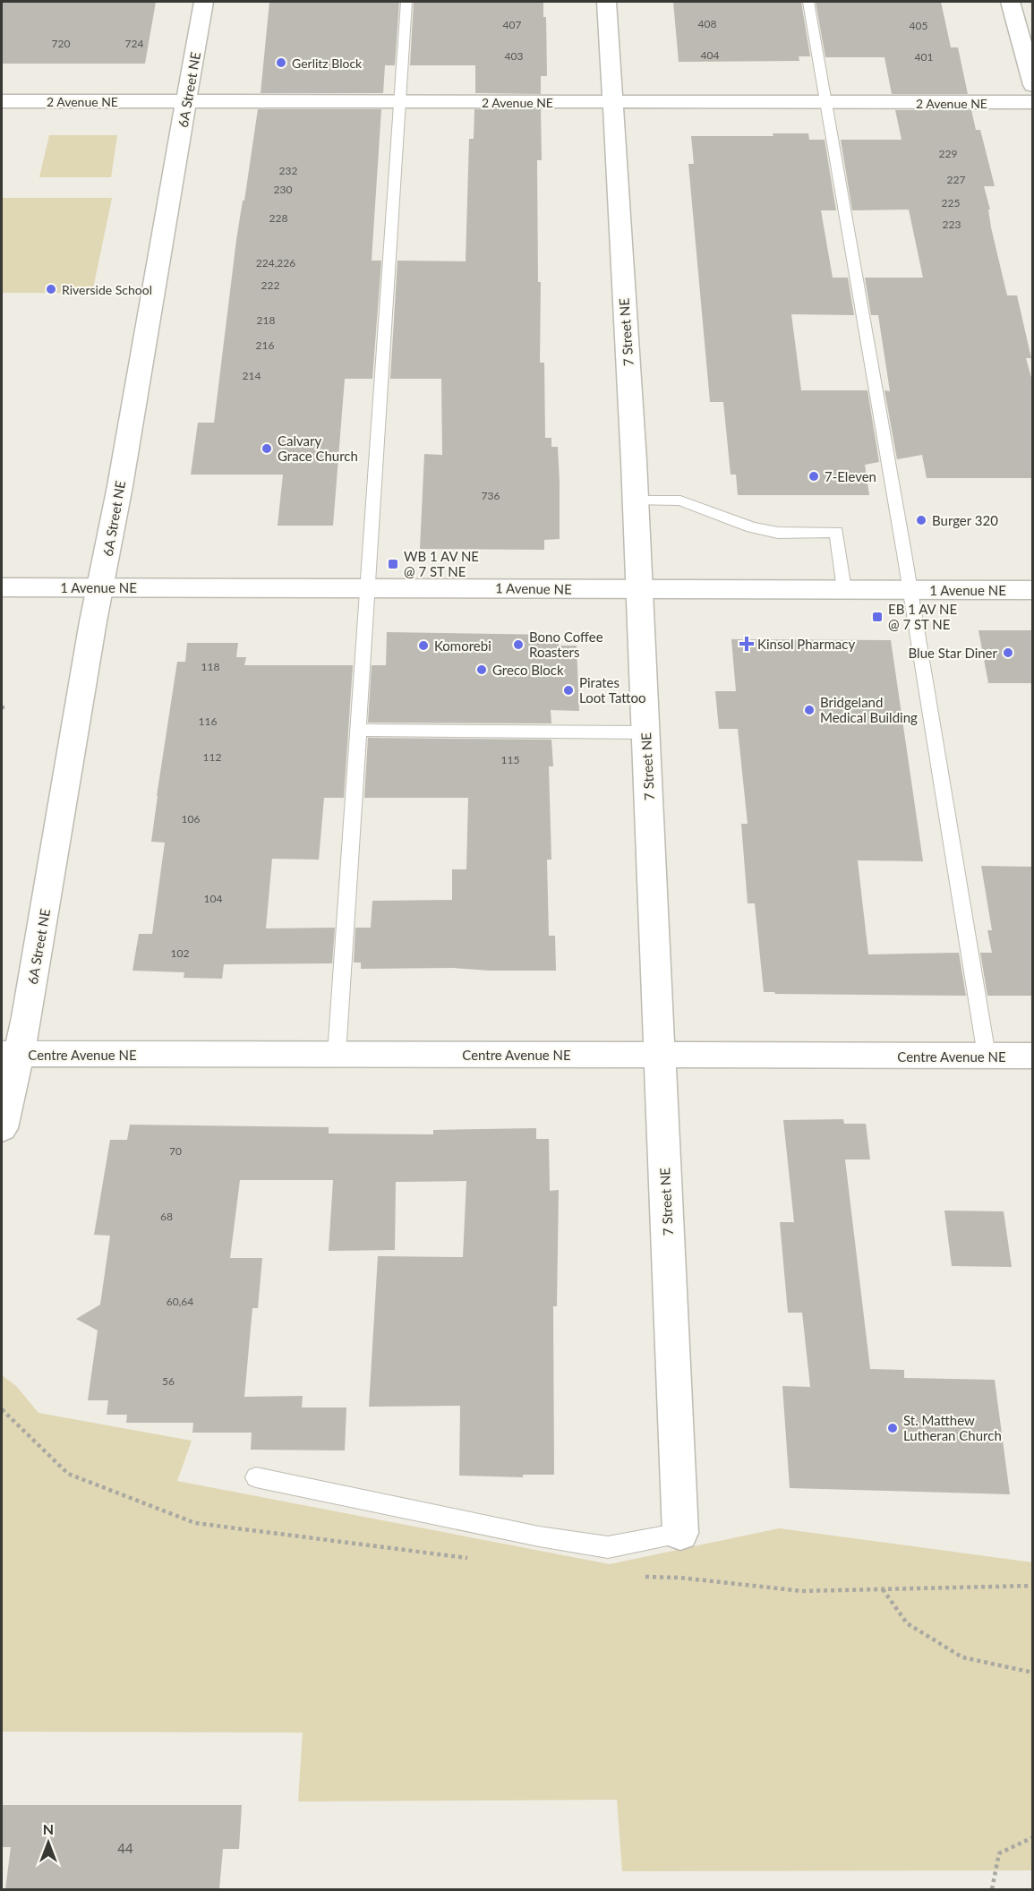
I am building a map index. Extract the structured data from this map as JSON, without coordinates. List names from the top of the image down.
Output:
{
  "streets": {
    "street": [
      "6A Street NE",
      "2 Avenue NE",
      "7 Street NE",
      "1 Avenue NE",
      "Centre Avenue NE"
    ]
  },
  "crossings": [
    ["6A Street NE", "2 Avenue NE"],
    ["6A Street NE", "1 Avenue NE"],
    ["6A Street NE", "Centre Avenue NE"],
    ["2 Avenue NE", "7 Street NE"],
    ["7 Street NE", "1 Avenue NE"],
    ["7 Street NE", "Centre Avenue NE"]
  ],
  "places": {
    "other": [
      "Gerlitz Block",
      "Riverside School",
      "Calvary Grace Church",
      "7-Eleven",
      "Burger 320",
      "Bono Coffee Roasters",
      "Komorebi",
      "Blue Star Diner",
      "Greco Block",
      "Pirates Loot Tattoo",
      "Bridgeland Medical Building",
      "St. Matthew Lutheran Church"
    ],
    "transit": ["WB 1 AV NE @ 7 ST NE", "EB 1 AV NE @ 7 ST NE"],
    "health": ["Kinsol Pharmacy"]
  },
  "house_numbers": [
    "408",
    "407",
    "405",
    "720",
    "724",
    "404",
    "403",
    "401",
    "229",
    "232",
    "227",
    "230",
    "225",
    "228",
    "223",
    "224,226",
    "222",
    "218",
    "216",
    "214",
    "736",
    "118",
    "116",
    "112",
    "115",
    "106",
    "104",
    "102",
    "70",
    "68",
    "60,64",
    "56",
    "44"
  ],
  "north": "top"
}
